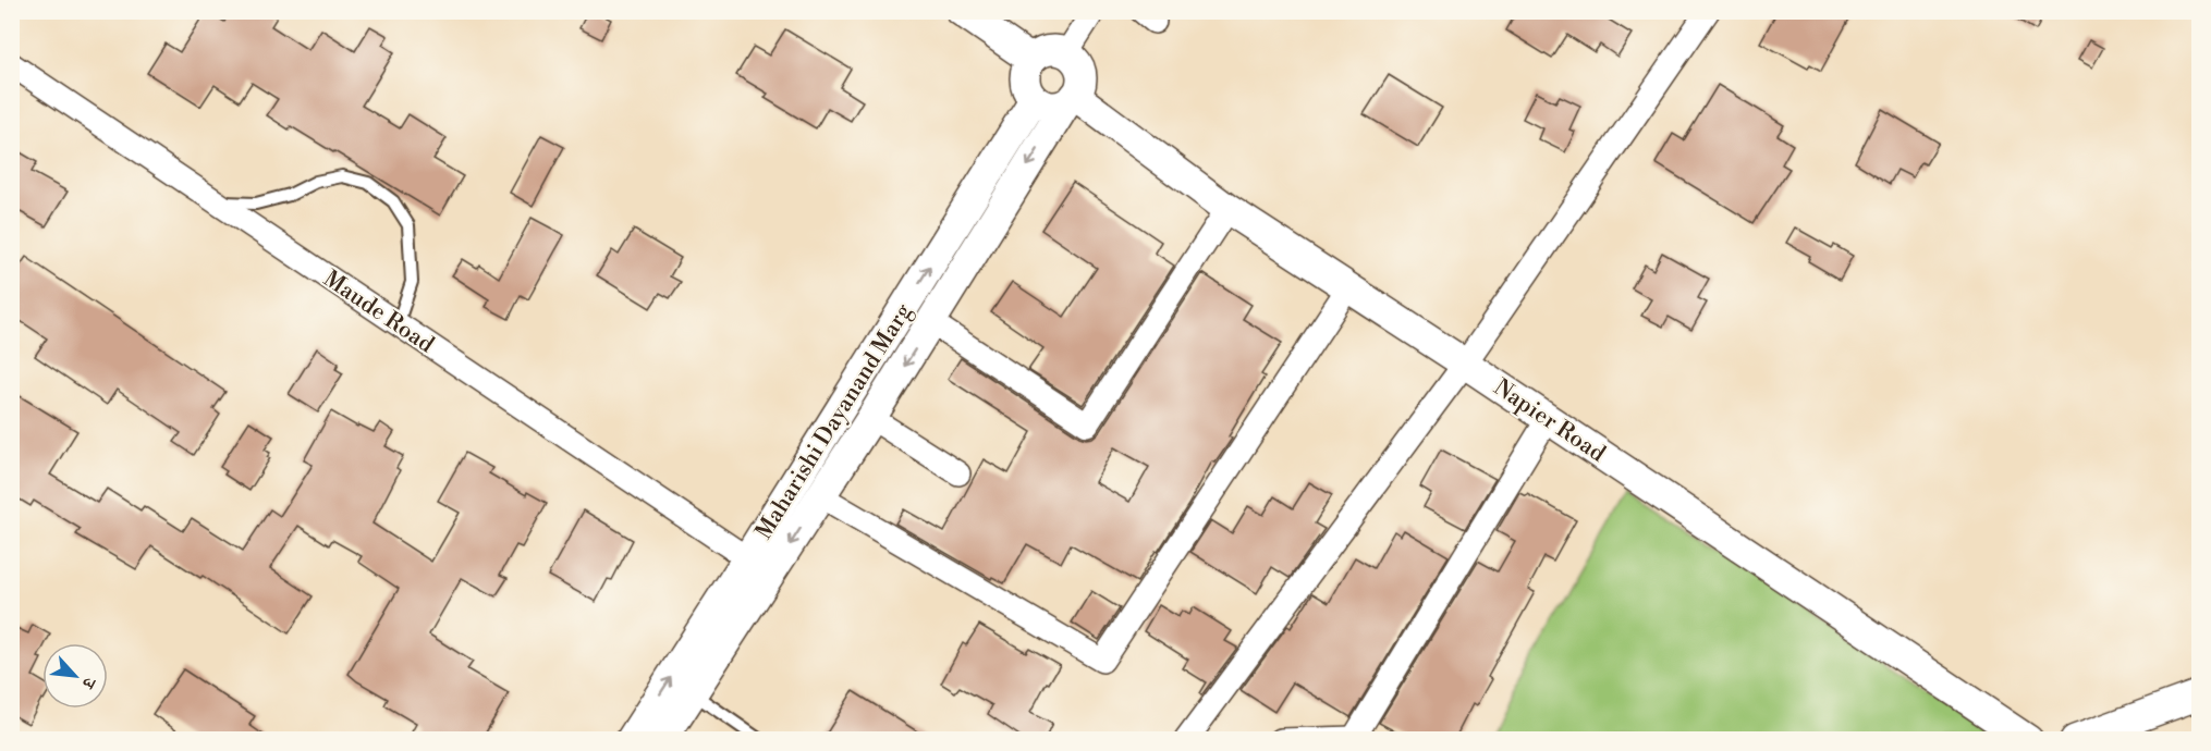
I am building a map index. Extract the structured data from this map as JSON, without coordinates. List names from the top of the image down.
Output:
{
  "streets": {
    "street": ["Maude Road", "Napier Road", "Maharishi Dayanand Marg"]
  },
  "crossings": [
    ["Maude Road", "Maharishi Dayanand Marg"],
    ["Napier Road", "Maharishi Dayanand Marg"]
  ],
  "north": "bottom right"
}
